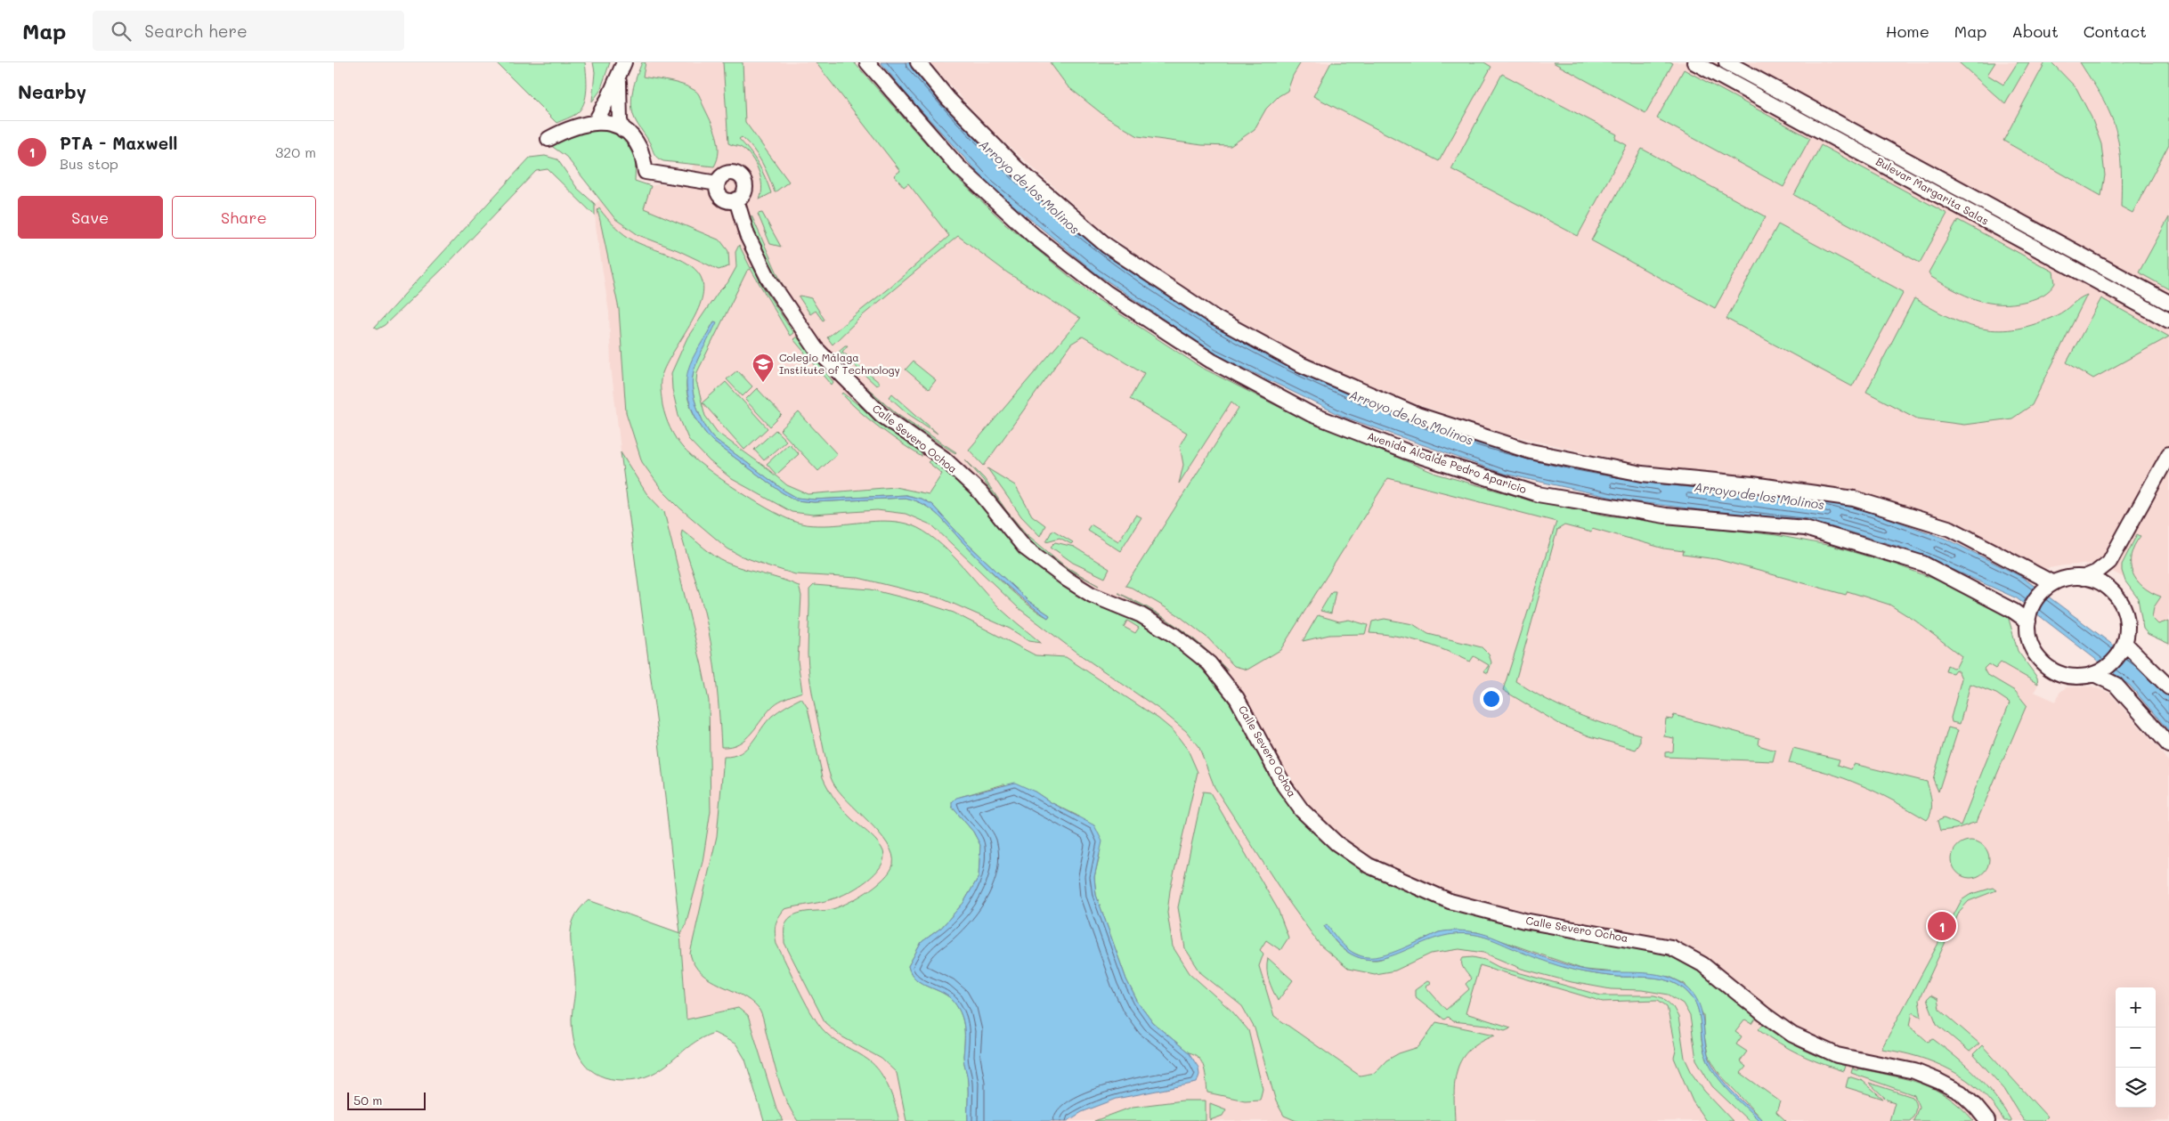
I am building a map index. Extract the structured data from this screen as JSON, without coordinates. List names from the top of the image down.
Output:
{
  "streets": {
    "street": ["Bulevar Margarita Salas", "Calle Severo Ochoa", "Avenida Alcalde Pedro Aparicio"]
  },
  "water": ["Arroyo de los Molinos"],
  "places": {
    "school or university": ["Colegio Málaga Institute of Technology"]
  },
  "scale_bar": "50 m",
  "page": {
    "header": "Map",
    "search": "Search here",
    "nav": [
      "Home",
      "Map",
      "About",
      "Contact"
    ],
    "heading": "Nearby",
    "list": [
      {
        "mark": "1",
        "name": "PTA - Maxwell",
        "note": "Bus stop",
        "value": "320 m"
      }
    ],
    "buttons": ["Save", "Share"],
    "pins": "1",
    "map_buttons": ["+", "−"],
    "scale": "50 m"
  }
}
